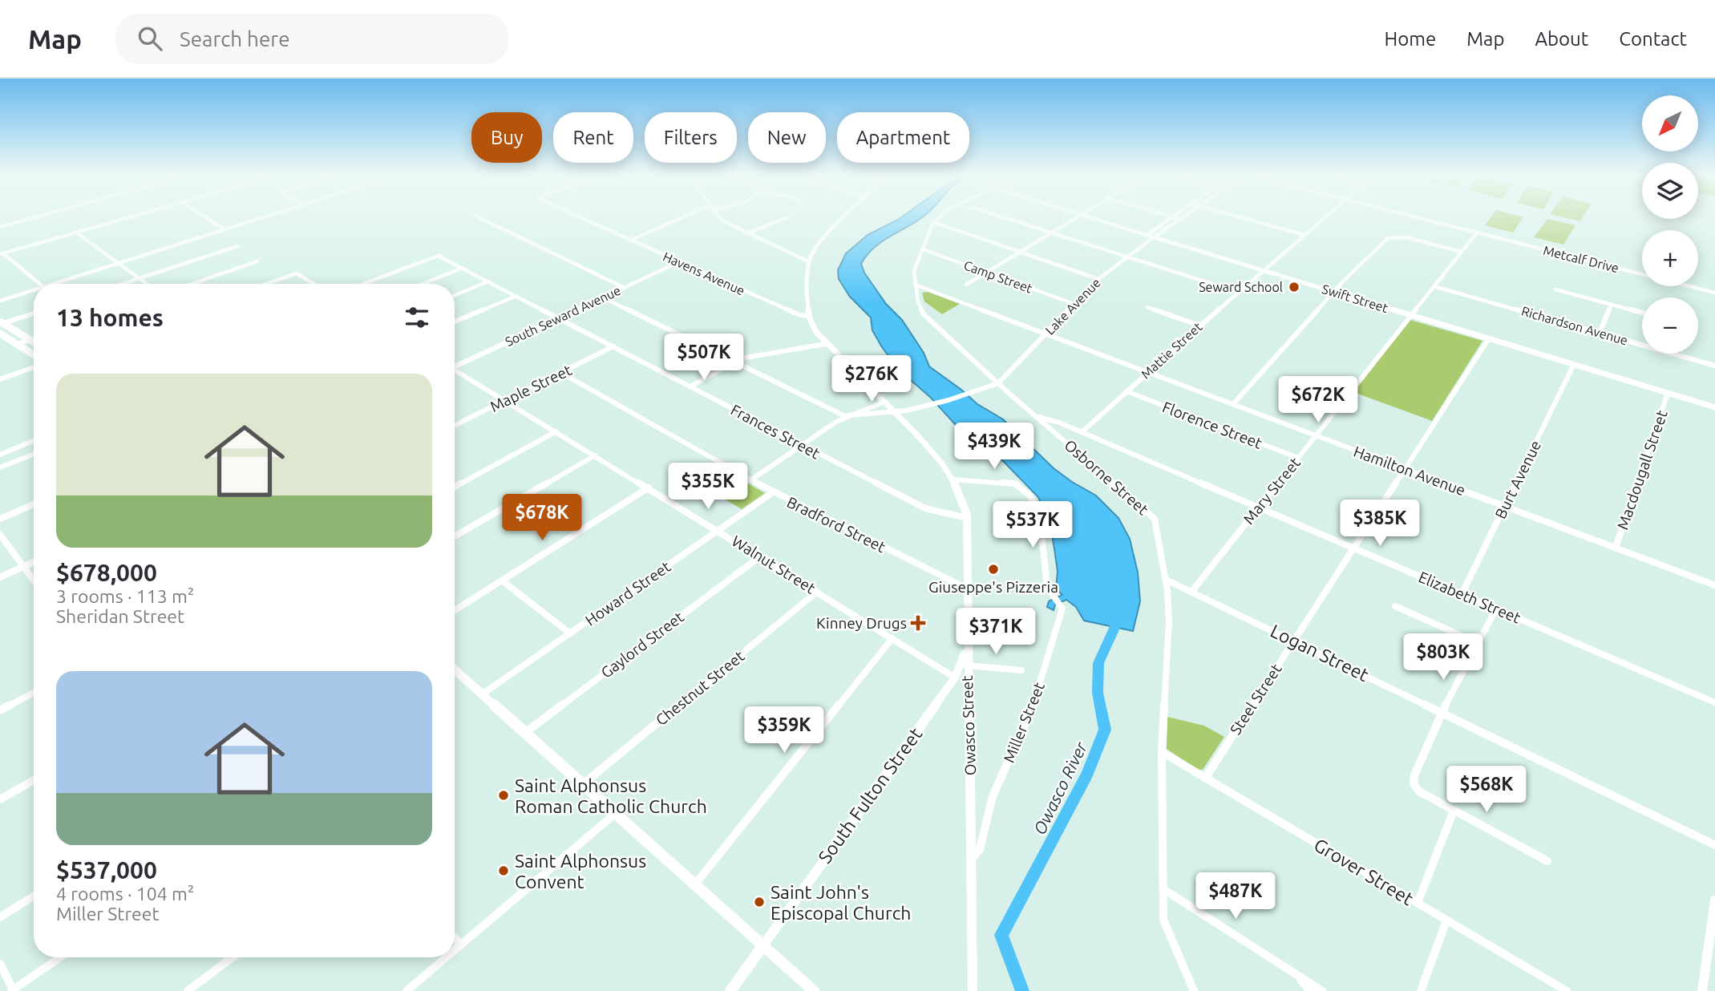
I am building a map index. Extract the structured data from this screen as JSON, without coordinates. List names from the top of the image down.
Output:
{
  "streets": {
    "main road": [
      "Swift Street",
      "Lake Avenue",
      "Owasco Street",
      "South Fulton Street"
    ],
    "street": [
      "Metcalf Drive",
      "Havens Avenue",
      "Camp Street",
      "South Seward Avenue",
      "Richardson Avenue",
      "Mattie Street",
      "Maple Street",
      "Florence Street",
      "Frances Street",
      "Macdougall Street",
      "Hamilton Avenue",
      "Osborne Street",
      "Burt Avenue",
      "Mary Street",
      "Bradford Street",
      "Walnut Street",
      "Howard Street",
      "Elizabeth Street",
      "Gaylord Street",
      "Logan Street",
      "Chestnut Street",
      "Steel Street",
      "Miller Street",
      "Grover Street"
    ]
  },
  "crossings": [
    ["Metcalf Drive", "Mary Street"],
    ["Havens Avenue", "South Seward Avenue"],
    ["Havens Avenue", "Owasco Street"],
    ["Camp Street", "Lake Avenue"],
    ["Camp Street", "Osborne Street"],
    ["Swift Street", "Lake Avenue"],
    ["Swift Street", "Mattie Street"],
    ["Swift Street", "Macdougall Street"],
    ["Swift Street", "Burt Avenue"],
    ["Swift Street", "Mary Street"],
    ["Swift Street", "Steel Street"],
    ["Lake Avenue", "Hamilton Avenue"],
    ["Lake Avenue", "Osborne Street"],
    ["Lake Avenue", "Owasco Street"],
    ["South Seward Avenue", "Frances Street"],
    ["Richardson Avenue", "Mary Street"],
    ["Mattie Street", "Florence Street"],
    ["Mattie Street", "Hamilton Avenue"],
    ["Mattie Street", "Elizabeth Street"],
    ["Maple Street", "Frances Street"],
    ["Maple Street", "Bradford Street"],
    ["Maple Street", "Walnut Street"],
    ["Florence Street", "Mary Street"],
    ["Frances Street", "Owasco Street"],
    ["Macdougall Street", "Hamilton Avenue"],
    ["Hamilton Avenue", "Osborne Street"],
    ["Hamilton Avenue", "Burt Avenue"],
    ["Hamilton Avenue", "Mary Street"],
    ["Hamilton Avenue", "Steel Street"],
    ["Osborne Street", "Elizabeth Street"],
    ["Osborne Street", "Logan Street"],
    ["Osborne Street", "Grover Street"],
    ["Burt Avenue", "Elizabeth Street"],
    ["Mary Street", "Elizabeth Street"],
    ["Mary Street", "Logan Street"],
    ["Bradford Street", "Howard Street"],
    ["Bradford Street", "Owasco Street"],
    ["Walnut Street", "Howard Street"],
    ["Walnut Street", "Gaylord Street"],
    ["Walnut Street", "Chestnut Street"],
    ["Walnut Street", "South Fulton Street"],
    ["Elizabeth Street", "Steel Street"],
    ["Logan Street", "Steel Street"],
    ["Steel Street", "Grover Street"],
    ["Miller Street", "Owasco Street"],
    ["Owasco Street", "South Fulton Street"]
  ],
  "water": ["Owasco River"],
  "places": {
    "other": [
      "Seward School",
      "Giuseppe's Pizzeria",
      "Saint Alphonsus Roman Catholic Church",
      "Saint Alphonsus Convent",
      "Saint John's Episcopal Church"
    ],
    "health": ["Kinney Drugs"]
  },
  "north": "bottom left",
  "page": {
    "header": "Map",
    "search": "Search here",
    "nav": [
      "Home",
      "Map",
      "About",
      "Contact"
    ],
    "map_buttons": ["+", "−"],
    "chip": [
      "Buy",
      "Rent",
      "Filters",
      "New",
      "Apartment"
    ],
    "heading": "13 homes",
    "price": [
      "$507K",
      "$276K",
      "$672K",
      "$439K",
      "$355K",
      "$678K",
      "$385K",
      "$537K",
      "$371K",
      "$803K",
      "$359K",
      "$568K",
      "$487K"
    ],
    "list": [
      {
        "name": "$678,000",
        "note": "3 rooms · 113 m² · Sheridan Street"
      },
      {
        "name": "$537,000",
        "note": "4 rooms · 104 m² · Miller Street"
      }
    ]
  }
}
